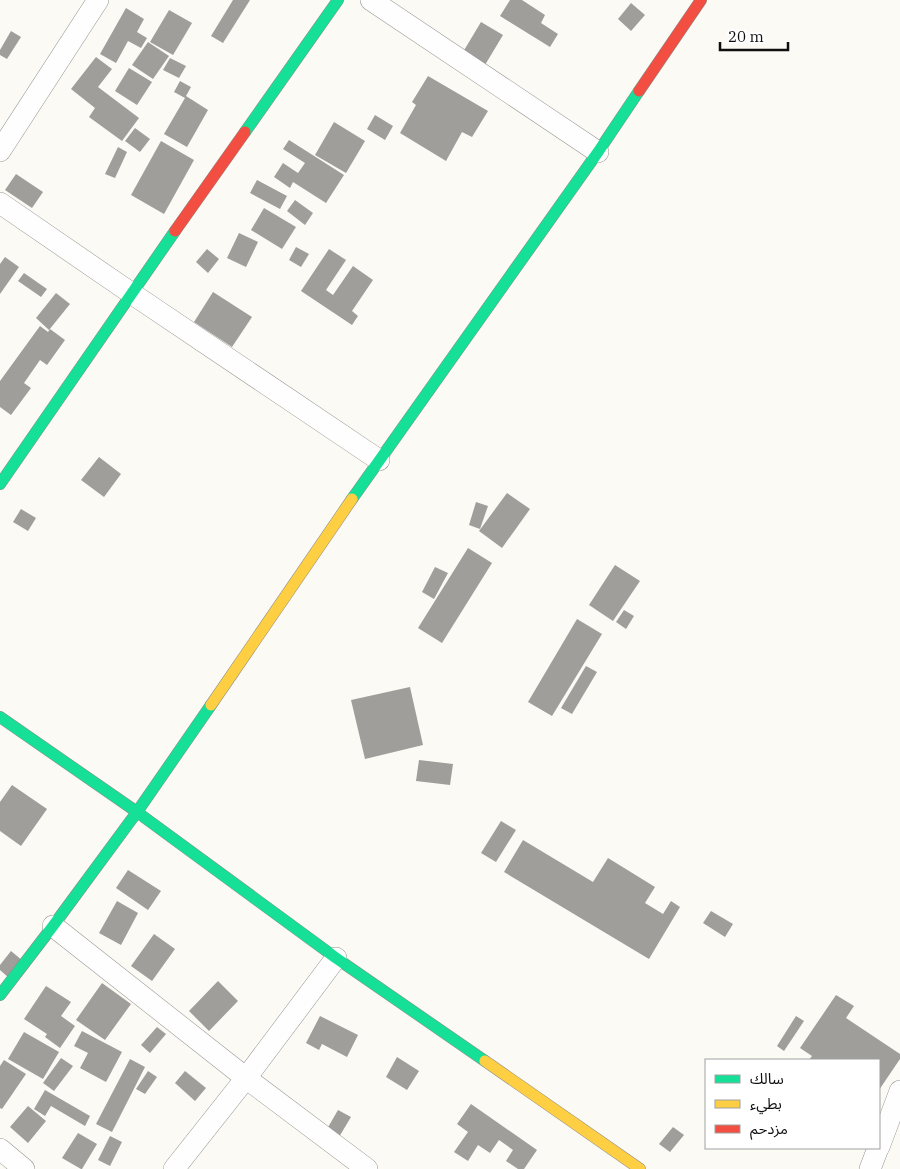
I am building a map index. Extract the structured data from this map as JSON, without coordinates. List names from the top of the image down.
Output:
{
  "legend": ["سالك", "بطيء", "مزدحم"],
  "scale_bar": "20 m"
}
